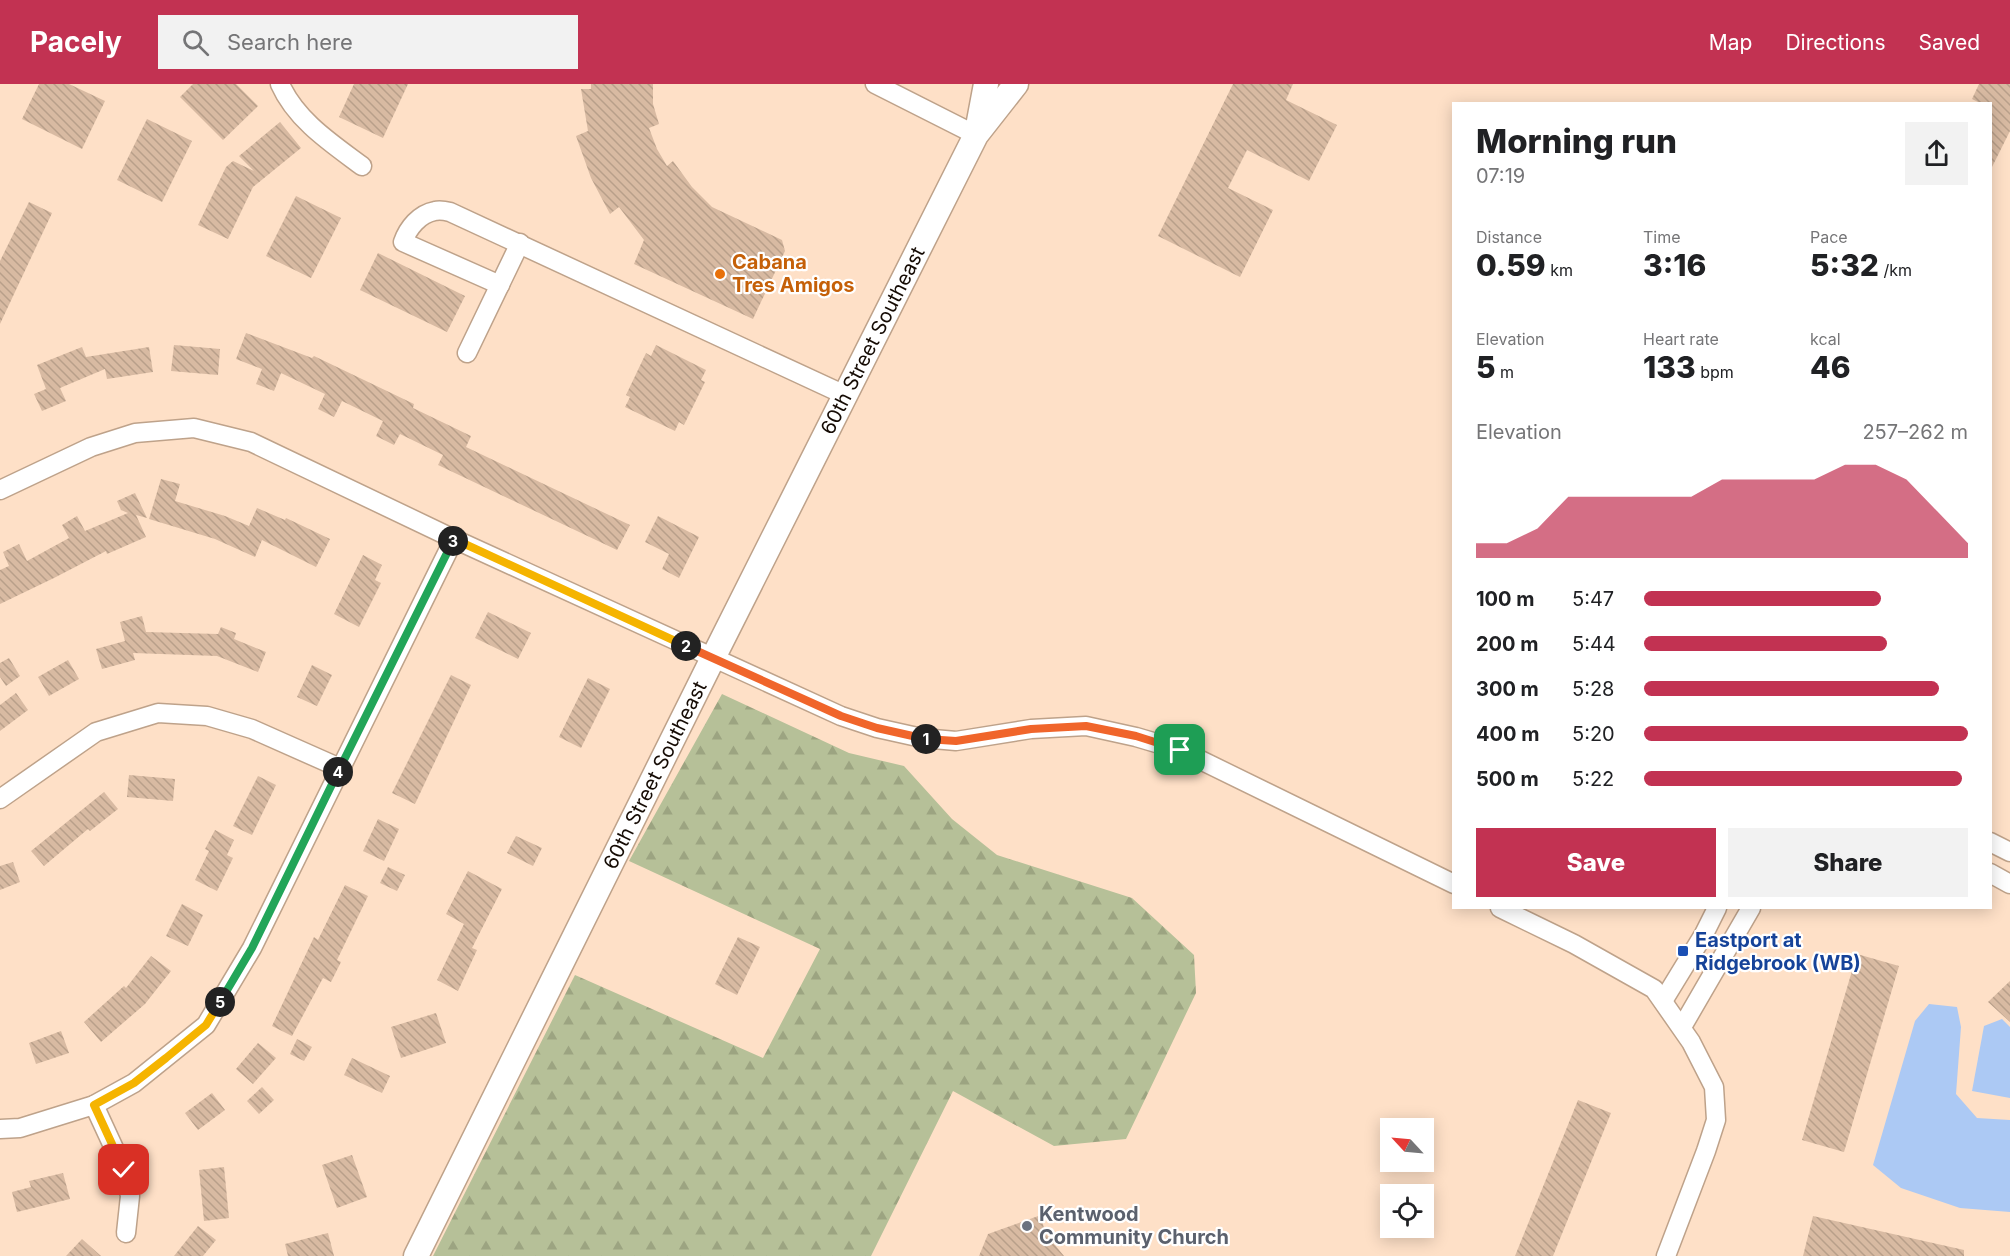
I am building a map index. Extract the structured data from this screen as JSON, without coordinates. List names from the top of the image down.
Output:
{
  "streets": {
    "main road": ["60th Street Southeast"]
  },
  "places": {
    "other": ["Cabana Tres Amigos", "Kentwood Community Church"],
    "transit": ["Eastport at Ridgebrook (WB)"]
  },
  "north": "top left",
  "page": {
    "header": "Pacely",
    "search": "Search here",
    "nav": ["Map", "Directions", "Saved"],
    "heading": ["Morning run", "07:19"],
    "stats": [
      ["Distance", "0.59 km"],
      ["Time", "3:16"],
      ["Pace", "5:32 /km"],
      ["Elevation", "5 m"],
      ["Heart rate", "133 bpm"],
      ["kcal", "46"]
    ],
    "chart": ["Elevation", "257–262 m"],
    "pins": [
      "3",
      "2",
      "1",
      "4",
      "5"
    ],
    "list": [
      {
        "name": "100 m",
        "note": "5:47"
      },
      {
        "name": "200 m",
        "note": "5:44"
      },
      {
        "name": "300 m",
        "note": "5:28"
      },
      {
        "name": "400 m",
        "note": "5:20"
      },
      {
        "name": "500 m",
        "note": "5:22"
      }
    ],
    "buttons": ["Save", "Share"]
  }
}
